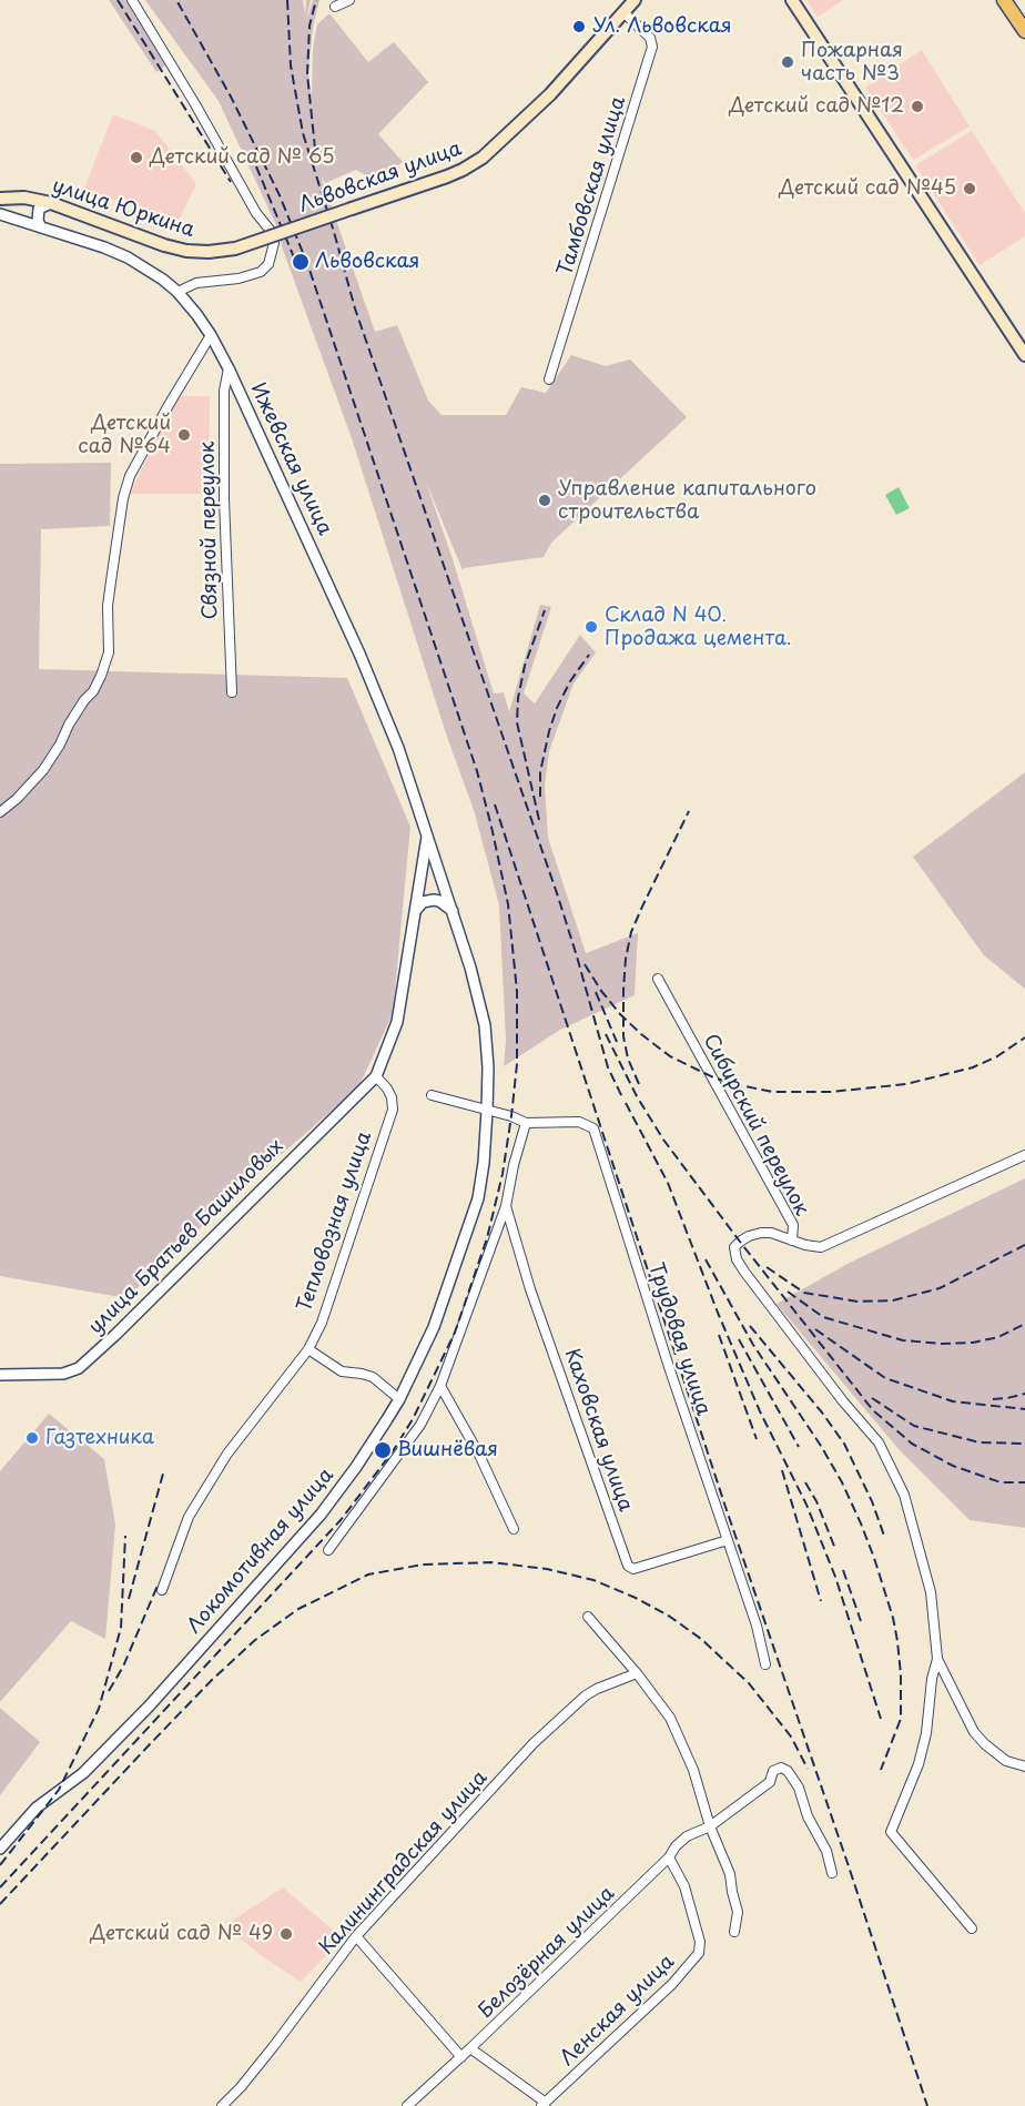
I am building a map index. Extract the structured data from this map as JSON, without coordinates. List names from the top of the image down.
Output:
{
  "streets": {
    "main road": ["Львовская улица", "улица Юркина"],
    "street": [
      "Тамбовская улица",
      "Ижевская улица",
      "Связной переулок",
      "Сибирский переулок",
      "Тепловозная улица",
      "улица Братьев Башиловых",
      "Трудовая улица",
      "Каховская улица",
      "Локомотивная улица",
      "Калининградская улица",
      "Белозёрная улица",
      "Ленская улица"
    ]
  },
  "crossings": [
    ["Львовская улица", "Тамбовская улица"],
    ["Львовская улица", "улица Юркина"],
    ["Ижевская улица", "Связной переулок"],
    ["Ижевская улица", "Локомотивная улица"],
    ["Тепловозная улица", "улица Братьев Башиловых"],
    ["Трудовая улица", "Каховская улица"],
    ["Трудовая улица", "Локомотивная улица"],
    ["Белозёрная улица", "Ленская улица"]
  ],
  "places": [
    "Ул. Львовская",
    "Пожарная часть №3",
    "Детский сад №12",
    "Детский сад № 65",
    "Детский сад №45",
    "Львовская",
    "Детский сад №64",
    "Управление капитального строительства",
    "Склад N 40. Продажа цемента.",
    "Газтехника",
    "Вишнёвая",
    "Детский сад № 49"
  ]
}
